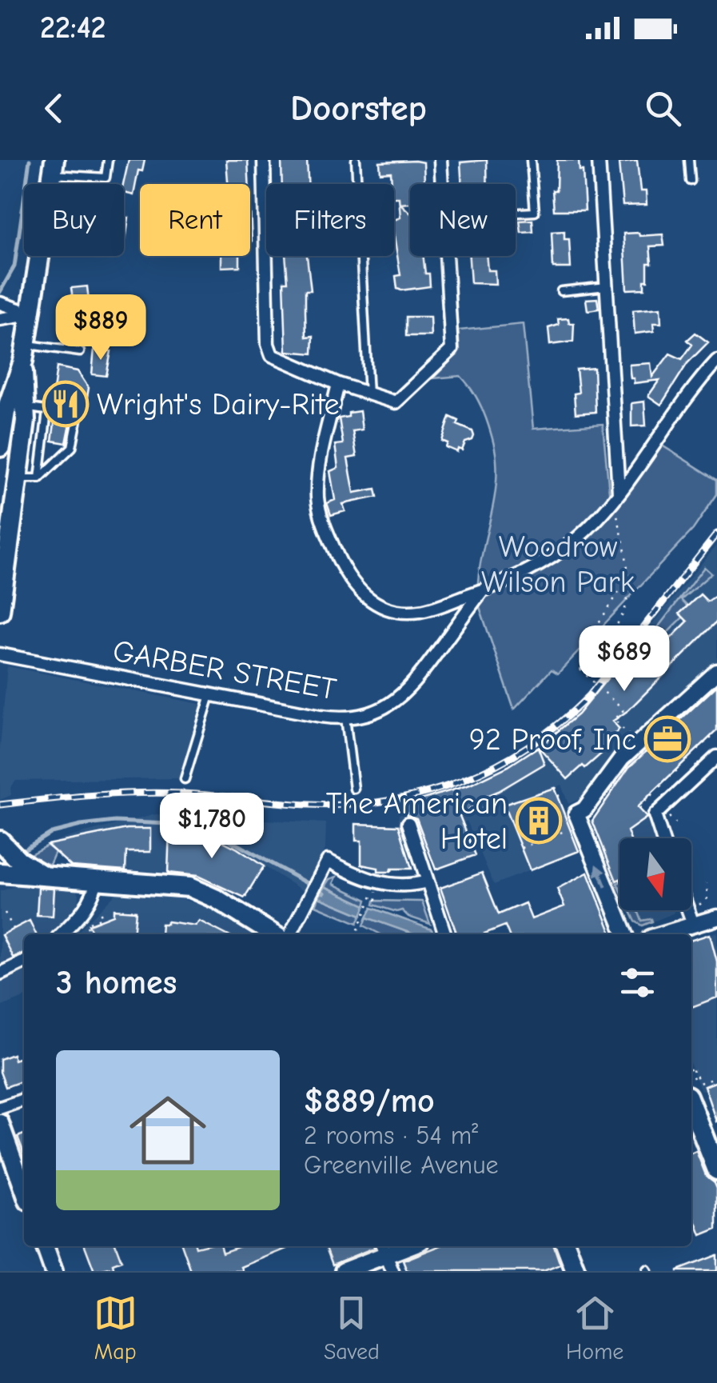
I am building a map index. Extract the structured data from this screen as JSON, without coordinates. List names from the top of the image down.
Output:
{
  "streets": {
    "street": ["GARBER STREET"]
  },
  "parks": ["Woodrow Wilson Park"],
  "places": {
    "restaurant": ["Wright's Dairy-Rite"],
    "office": ["92 Proof, Inc"],
    "building": ["The American Hotel"]
  },
  "north": "bottom",
  "page": {
    "status": "22:42",
    "header": "Doorstep",
    "chip": [
      "Buy",
      "Rent",
      "Filters",
      "New"
    ],
    "price": ["$889", "$689", "$1,780"],
    "heading": "3 homes",
    "list": [
      {
        "name": "$889/mo",
        "note": "2 rooms · 54 m² · Greenville Avenue"
      }
    ],
    "tabs": ["Map", "Saved", "Home"]
  }
}
